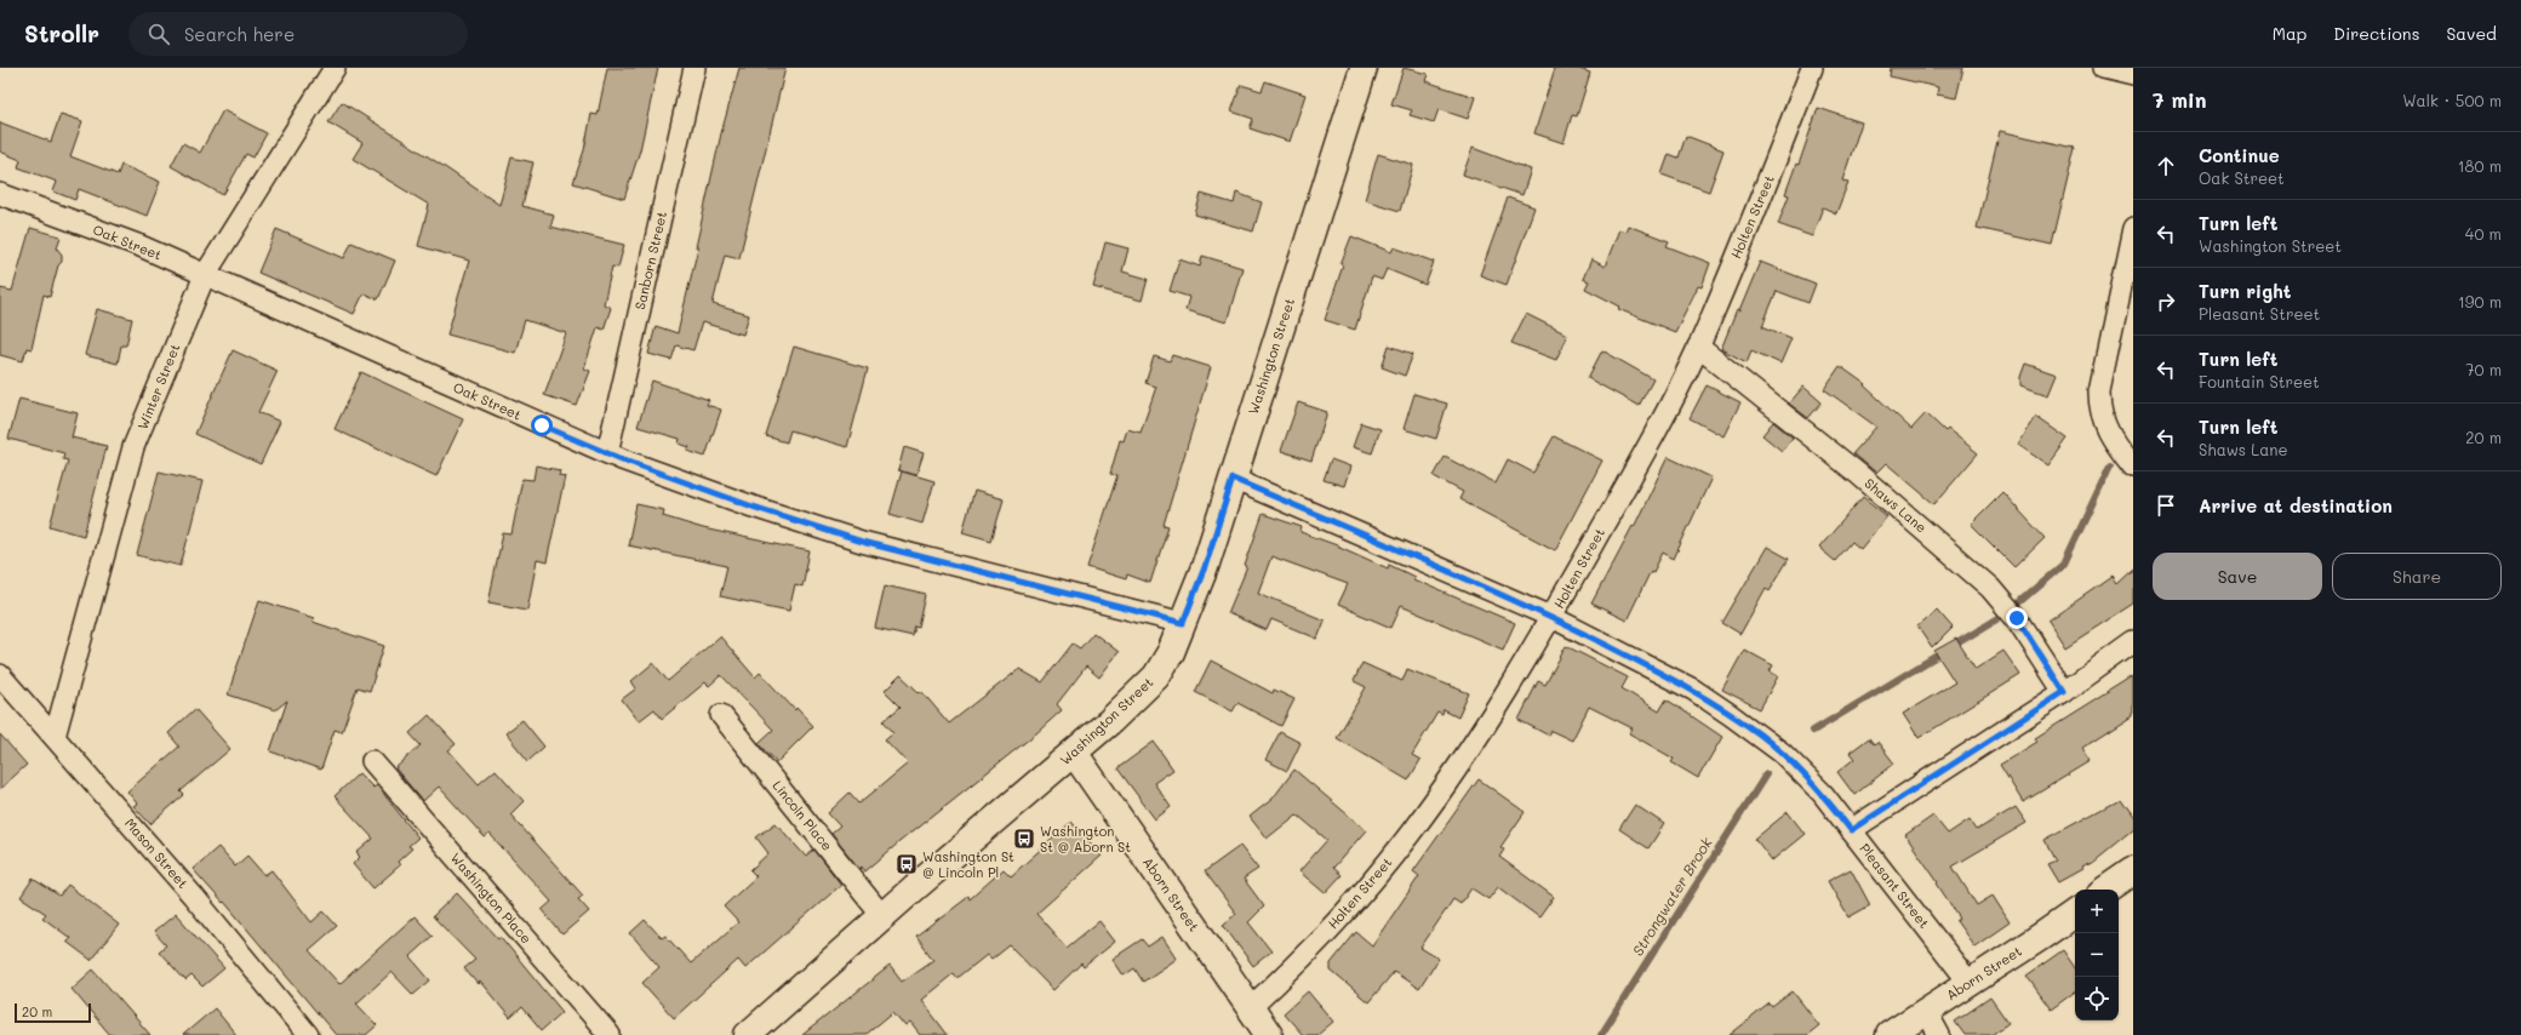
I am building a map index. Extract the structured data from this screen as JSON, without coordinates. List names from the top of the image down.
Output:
{
  "streets": {
    "main road": ["Washington Street", "Aborn Street"],
    "street": [
      "Holten Street",
      "Oak Street",
      "Sanborn Street",
      "Winter Street",
      "Shaws Lane",
      "Lincoln Place",
      "Mason Street",
      "Pleasant Street",
      "Washington Place"
    ]
  },
  "crossings": [
    ["Holten Street", "Shaws Lane"],
    ["Holten Street", "Pleasant Street"],
    ["Holten Street", "Aborn Street"],
    ["Oak Street", "Sanborn Street"],
    ["Oak Street", "Washington Street"],
    ["Oak Street", "Winter Street"],
    ["Washington Street", "Lincoln Place"],
    ["Washington Street", "Pleasant Street"],
    ["Washington Street", "Aborn Street"],
    ["Winter Street", "Mason Street"],
    ["Pleasant Street", "Aborn Street"]
  ],
  "water": ["Strongwater Brook"],
  "places": {
    "bus stop": ["Washington St @ Aborn St", "Washington St @ Lincoln Pl"]
  },
  "scale_bar": "20 m",
  "page": {
    "header": "Strollr",
    "search": "Search here",
    "nav": ["Map", "Directions", "Saved"],
    "heading": ["7 min", "Walk · 500 m"],
    "list": [
      ["Continue", "Oak Street", "180 m"],
      ["Turn left", "Washington Street", "40 m"],
      ["Turn right", "Pleasant Street", "190 m"],
      ["Turn left", "Fountain Street", "70 m"],
      ["Turn left", "Shaws Lane", "20 m"],
      "Arrive at destination"
    ],
    "buttons": ["Save", "Share"],
    "map_buttons": ["+", "−"],
    "scale": "20 m"
  }
}
